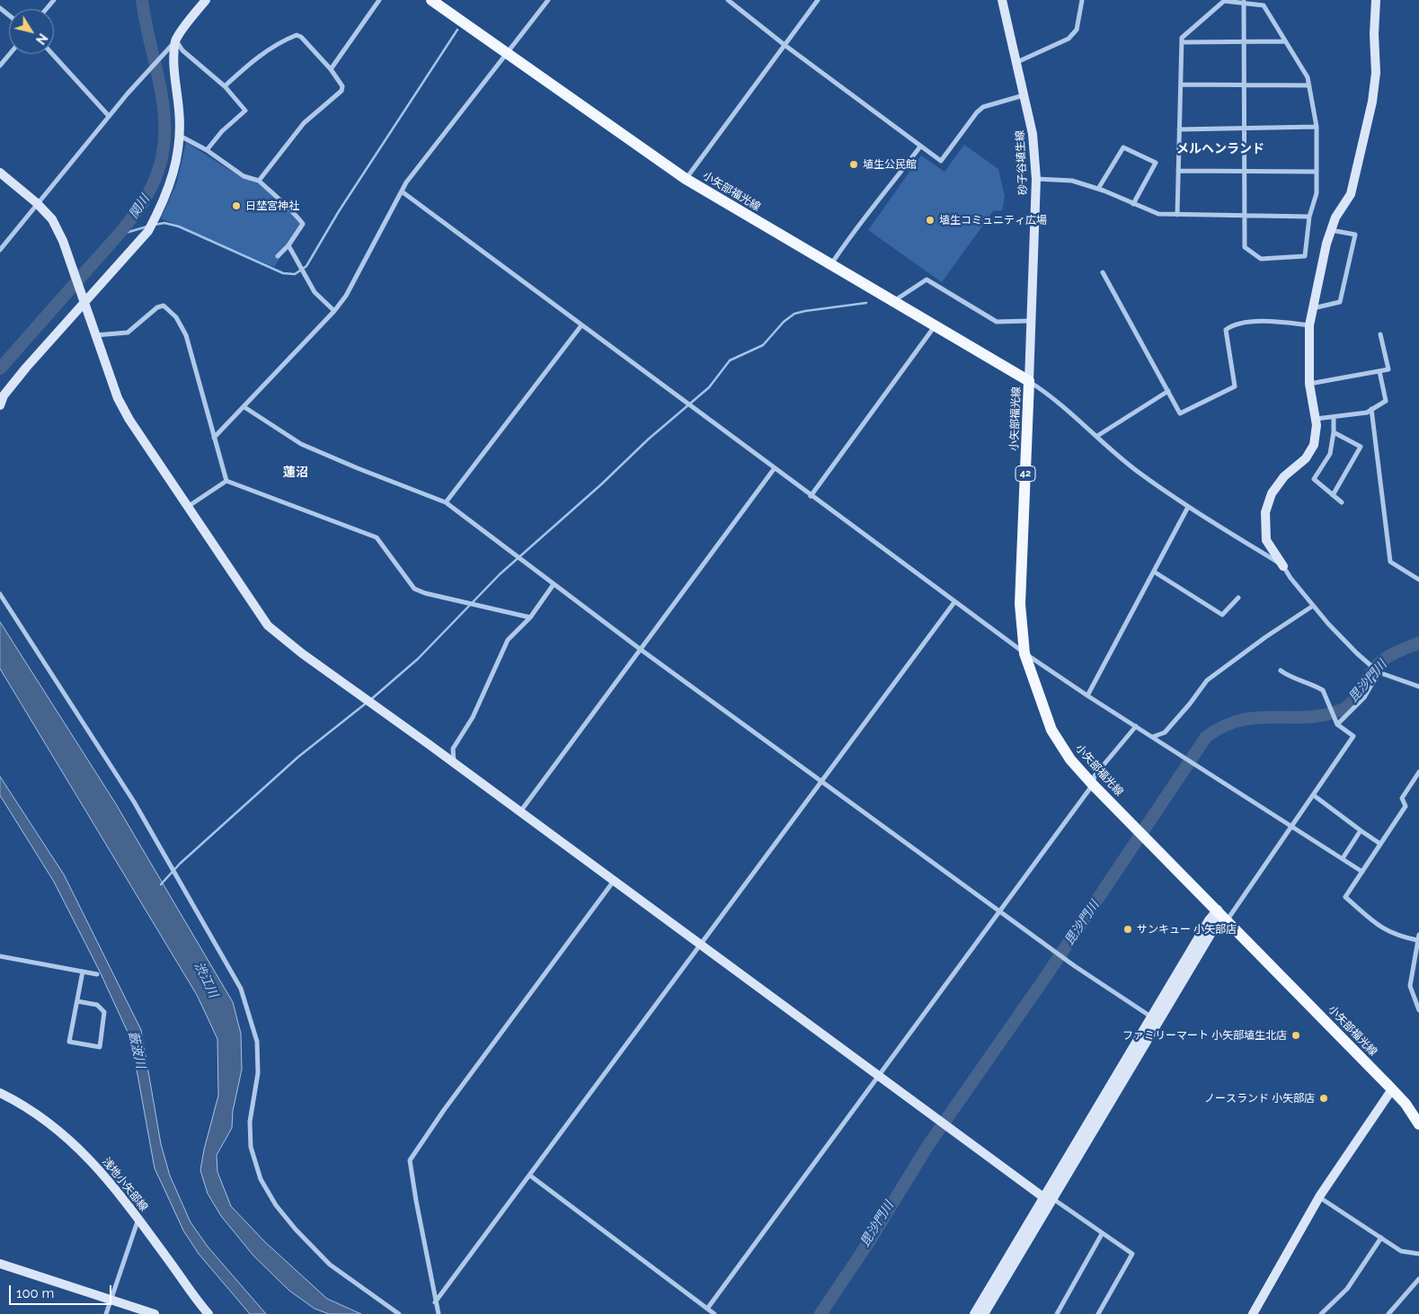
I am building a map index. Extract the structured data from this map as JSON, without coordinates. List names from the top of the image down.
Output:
{
  "streets": {
    "main road": ["小矢部福光線", "42"],
    "street": ["砂子谷埴生線", "浅地小矢部線"]
  },
  "crossings": [
    ["砂子谷埴生線", "小矢部福光線"]
  ],
  "districts": ["メルヘンランド", "蓮沼"],
  "water": [
    "関川",
    "毘沙門川",
    "渋江川",
    "藪波川"
  ],
  "places": [
    "埴生公民館",
    "日埜宮神社",
    "埴生コミュニティ広場",
    "サンキュー 小矢部店",
    "ファミリーマート 小矢部埴生北店",
    "ノースランド 小矢部店"
  ],
  "scale_bar": "100 m",
  "north": "bottom right"
}
